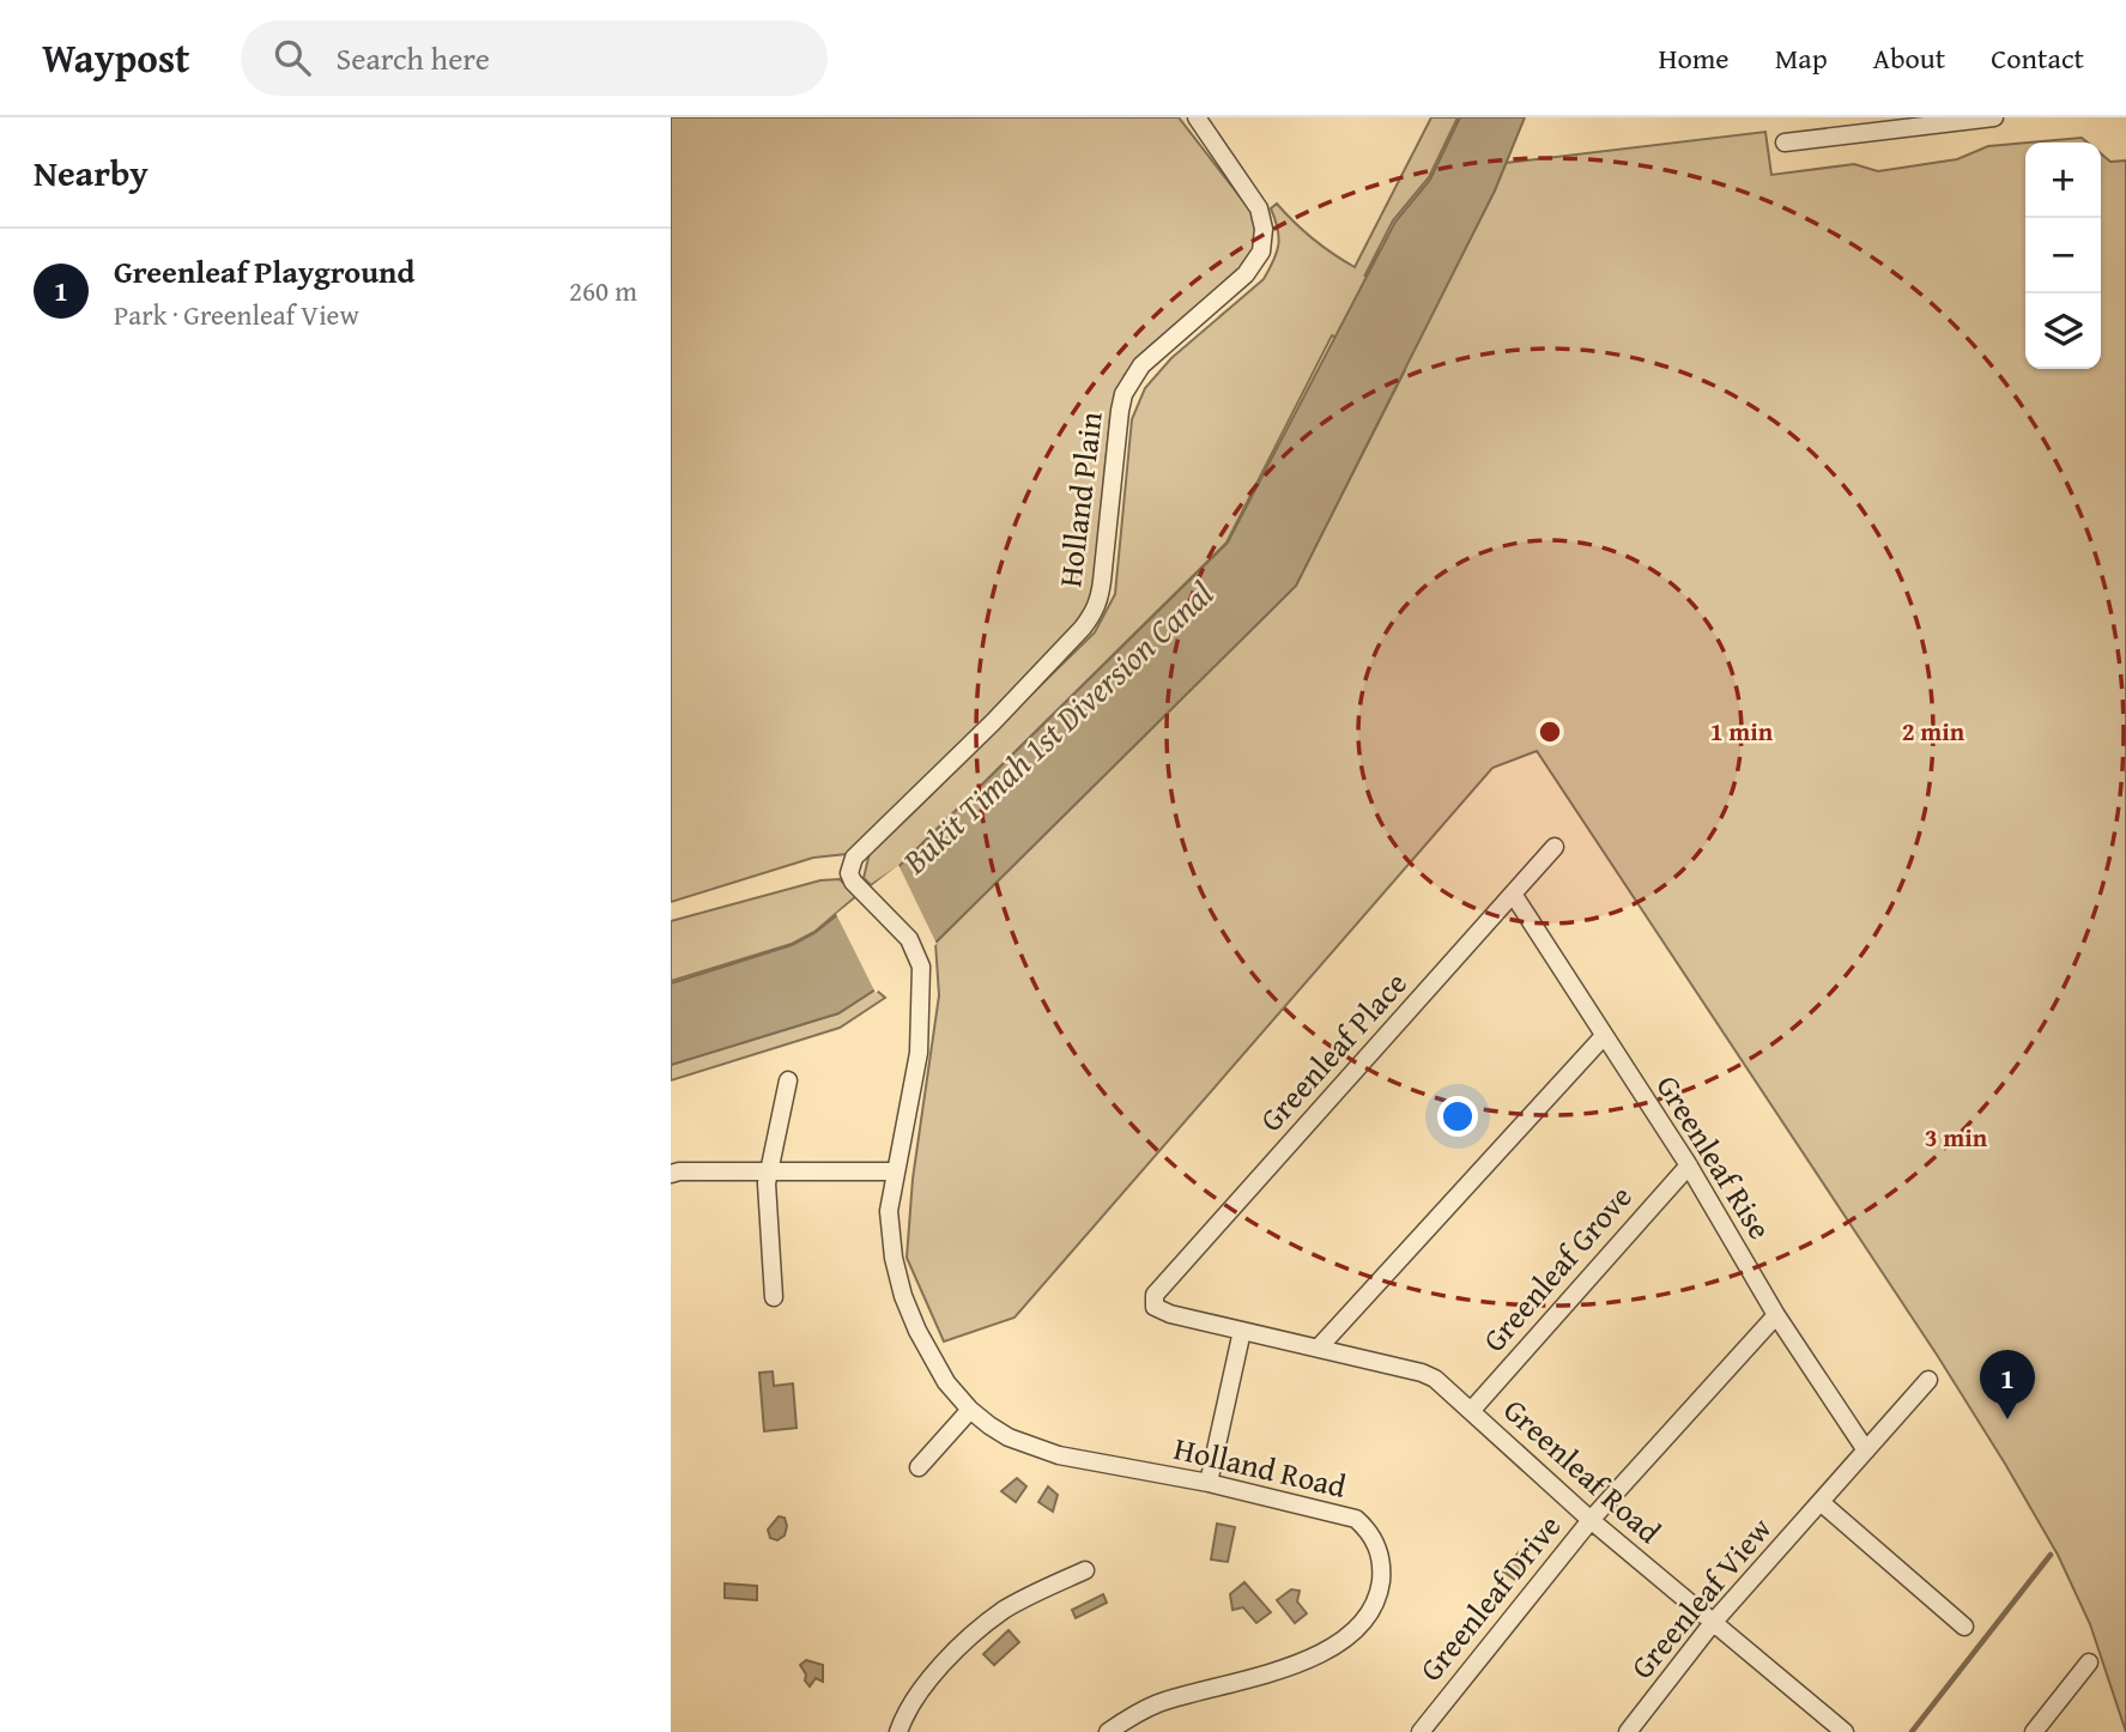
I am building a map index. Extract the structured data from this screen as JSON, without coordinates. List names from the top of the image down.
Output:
{
  "streets": {
    "street": [
      "Holland Plain",
      "Greenleaf Place",
      "Greenleaf Rise",
      "Greenleaf Grove",
      "Holland Road",
      "Greenleaf Road",
      "Greenleaf Drive",
      "Greenleaf View"
    ]
  },
  "crossings": [
    ["Holland Plain", "Holland Road"],
    ["Greenleaf Place", "Greenleaf Rise"],
    ["Greenleaf Place", "Greenleaf Road"],
    ["Greenleaf Rise", "Greenleaf Grove"],
    ["Greenleaf Rise", "Greenleaf Drive"],
    ["Greenleaf Rise", "Greenleaf View"],
    ["Greenleaf Grove", "Greenleaf Road"],
    ["Greenleaf Road", "Greenleaf Drive"],
    ["Greenleaf Road", "Greenleaf View"]
  ],
  "water": ["Bukit Timah 1st Diversion Canal"],
  "page": {
    "header": "Waypost",
    "search": "Search here",
    "nav": [
      "Home",
      "Map",
      "About",
      "Contact"
    ],
    "heading": "Nearby",
    "map_buttons": ["+", "−"],
    "list": [
      {
        "mark": "1",
        "name": "Greenleaf Playground",
        "note": "Park · Greenleaf View",
        "value": "260 m"
      }
    ],
    "pins": "1"
  },
  "rings": ["1 min", "2 min", "3 min"]
}
